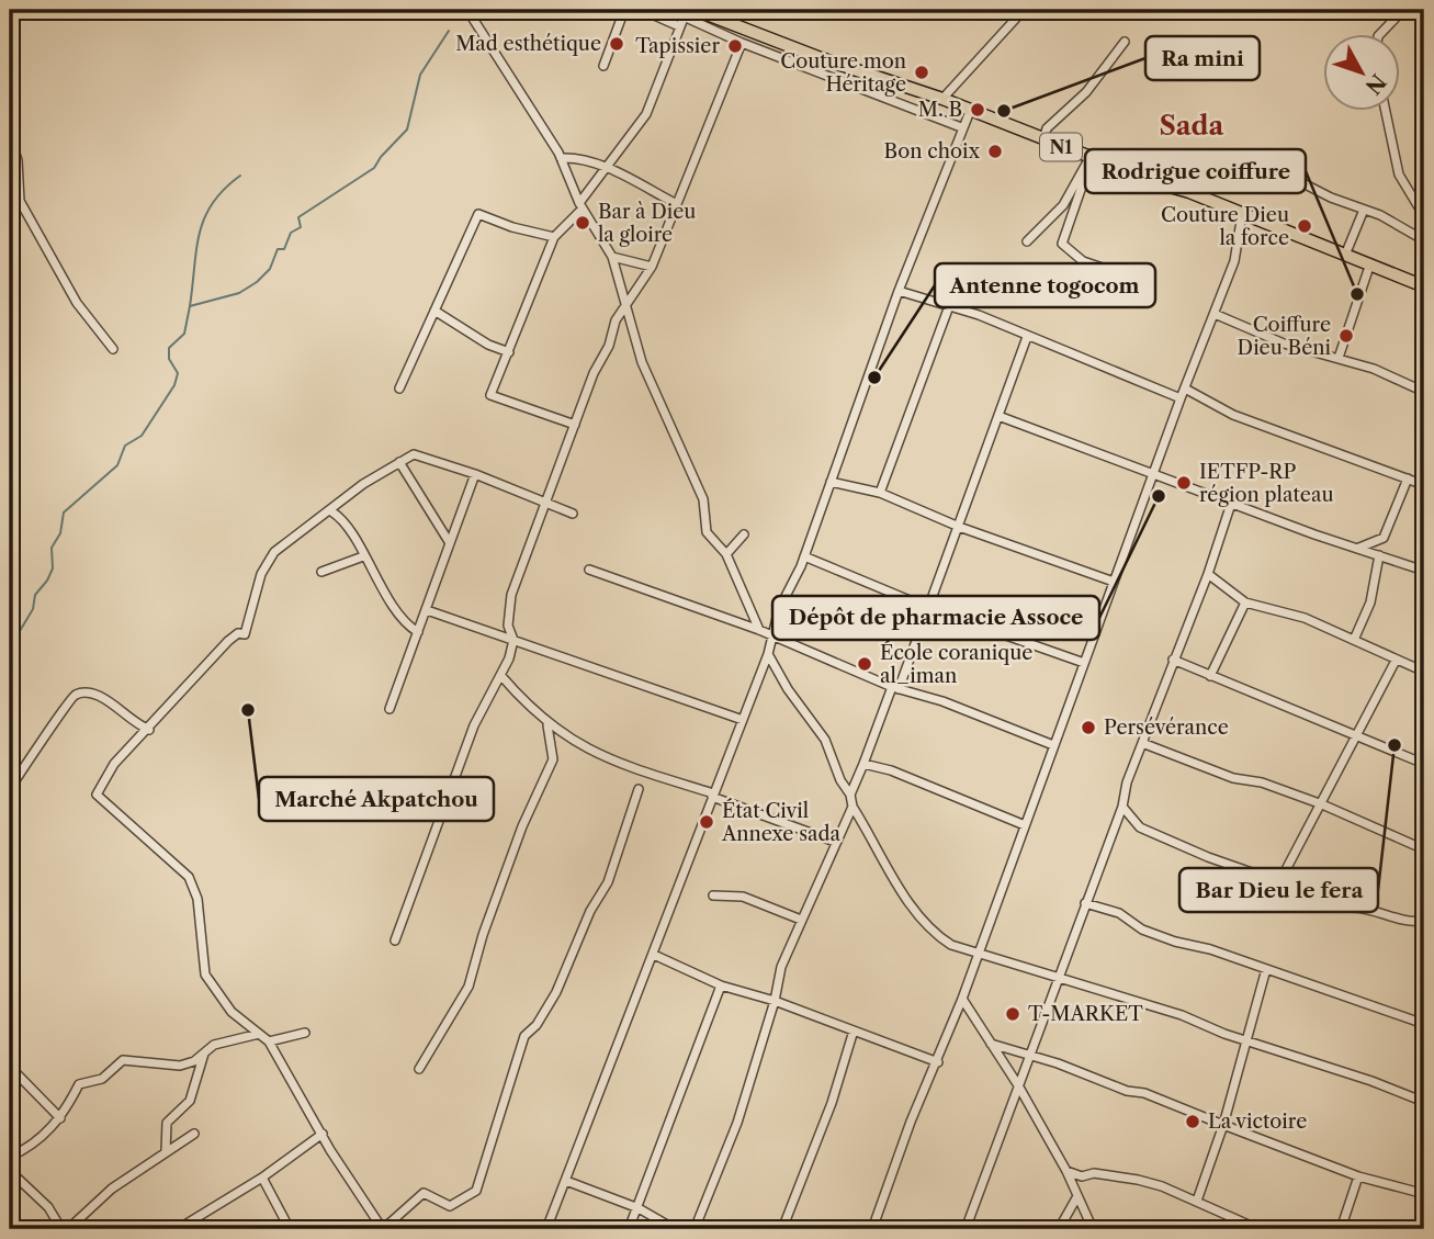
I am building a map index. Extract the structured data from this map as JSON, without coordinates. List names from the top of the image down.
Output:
{
  "streets": {
    "highway": ["N1"]
  },
  "districts": ["Sada"],
  "places": [
    "Mad esthétique",
    "Tapissier",
    "Couture mon Héritage",
    "M. B",
    "Ra mini",
    "Bon choix",
    "Bar à Dieu la gloire",
    "Couture Dieu la force",
    "Rodrigue coiffure",
    "Coiffure Dieu Béni",
    "Antenne togocom",
    "IETFP-RP région plateau",
    "Dépôt de pharmacie Assoce",
    "École coranique al_iman",
    "Marché Akpatchou",
    "Persévérance",
    "Bar Dieu le fera",
    "État Civil Annexe sada",
    "T-MARKET",
    "La victoire"
  ],
  "north": "bottom right"
}
